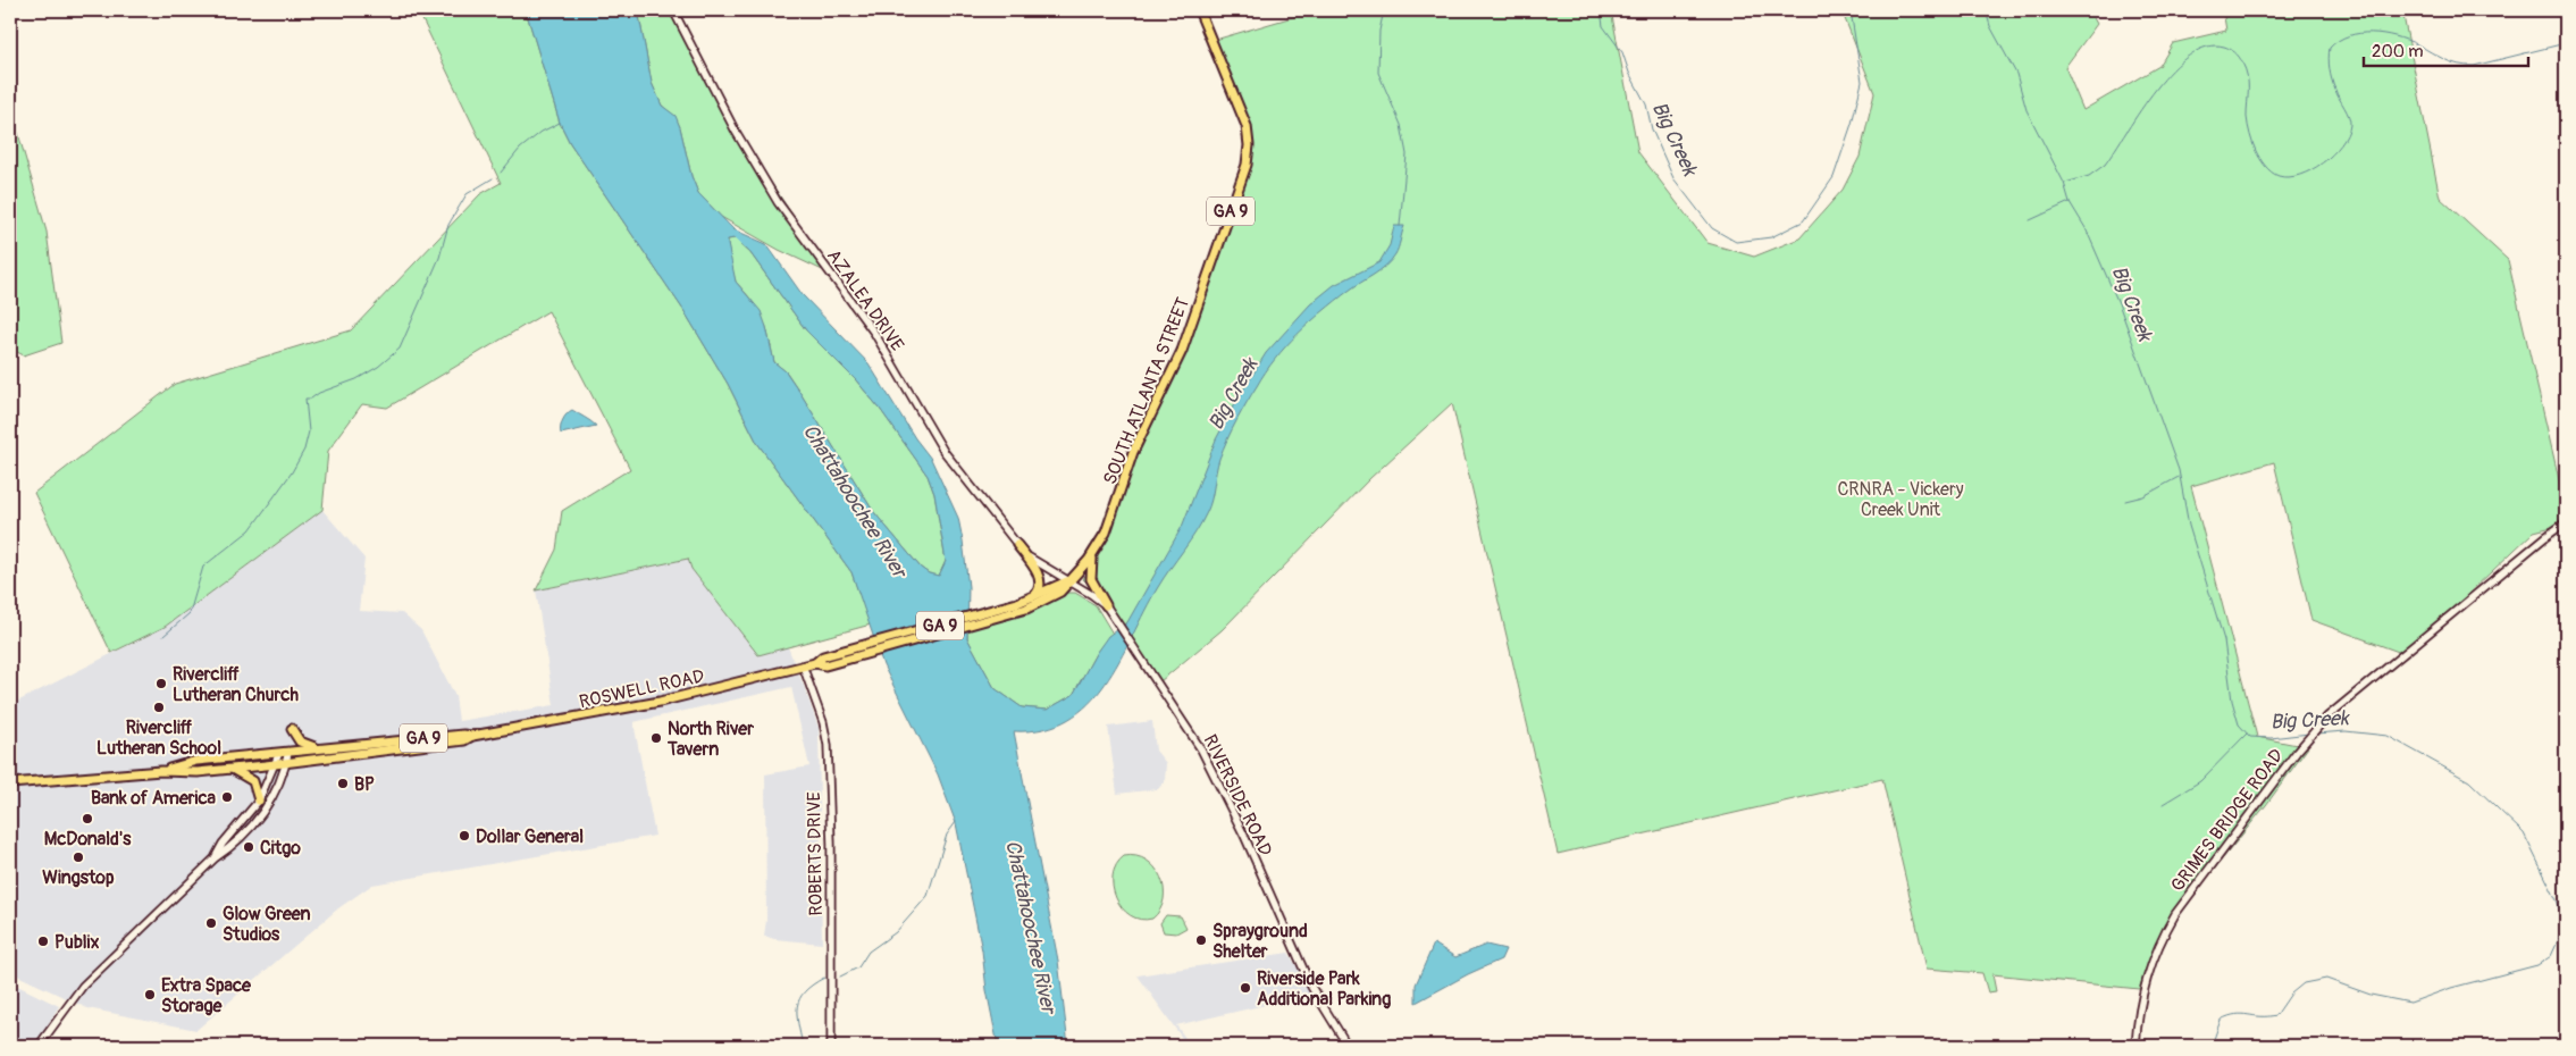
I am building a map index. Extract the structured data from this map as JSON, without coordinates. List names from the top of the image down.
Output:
{
  "streets": {
    "main road": ["GA 9", "SOUTH ATLANTA STREET", "ROSWELL ROAD"],
    "street": [
      "AZALEA DRIVE",
      "RIVERSIDE ROAD",
      "GRIMES BRIDGE ROAD",
      "ROBERTS DRIVE"
    ]
  },
  "crossings": [
    ["AZALEA DRIVE", "SOUTH ATLANTA STREET"],
    ["AZALEA DRIVE", "RIVERSIDE ROAD"],
    ["SOUTH ATLANTA STREET", "ROSWELL ROAD"],
    ["SOUTH ATLANTA STREET", "RIVERSIDE ROAD"],
    ["ROSWELL ROAD", "ROBERTS DRIVE"]
  ],
  "water": ["Big Creek", "Chattahoochee River"],
  "parks": ["CRNRA - Vickery Creek Unit"],
  "places": [
    "Rivercliff Lutheran Church",
    "Rivercliff Lutheran School",
    "North River Tavern",
    "BP",
    "Bank of America",
    "McDonald's",
    "Dollar General",
    "Citgo",
    "Wingstop",
    "Glow Green Studios",
    "Sprayground Shelter",
    "Publix",
    "Riverside Park Additional Parking",
    "Extra Space Storage"
  ],
  "scale_bar": "200 m"
}
